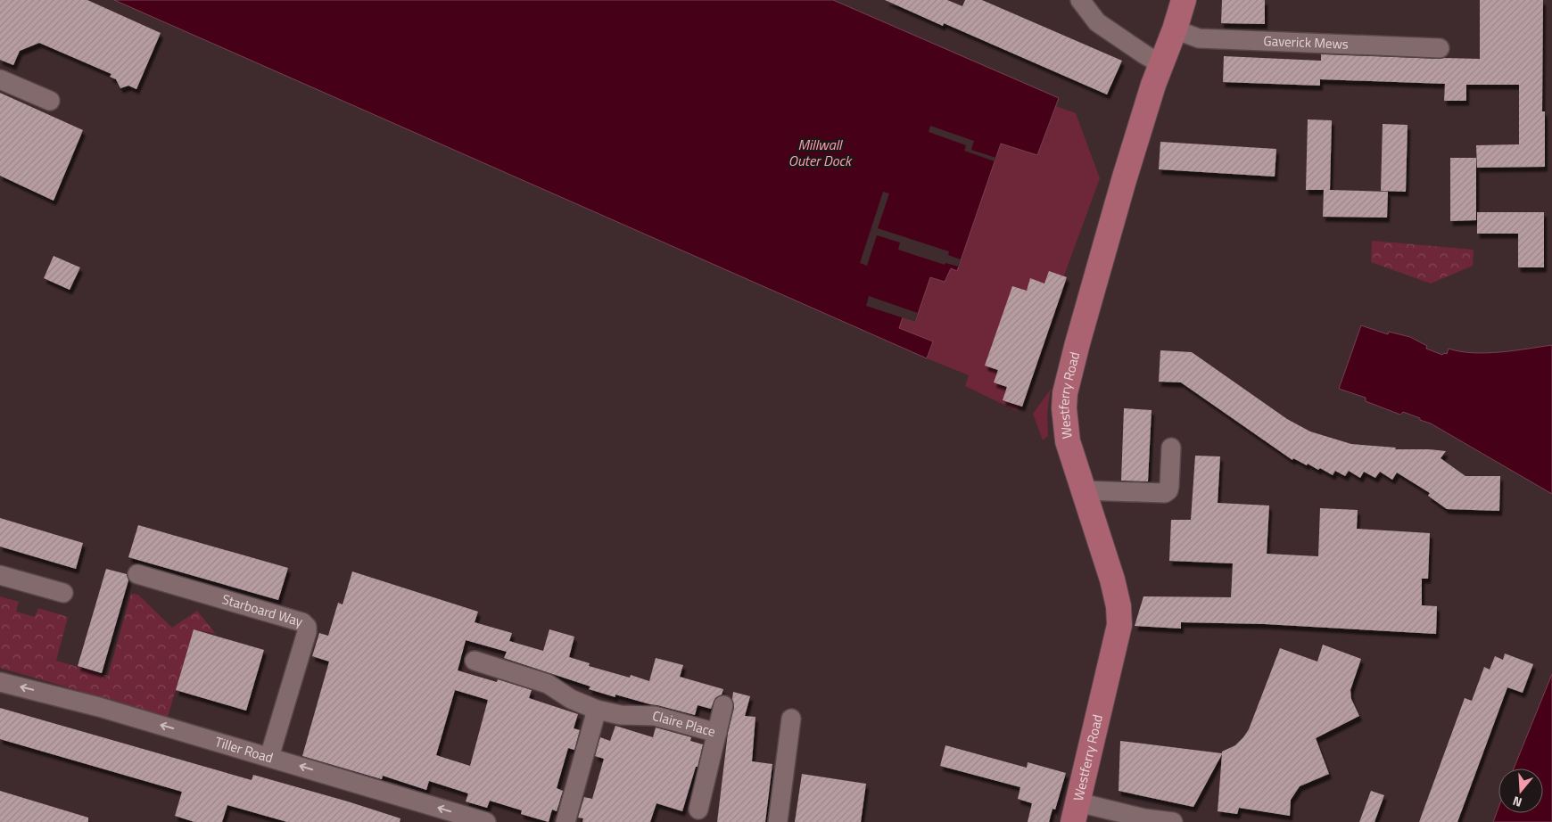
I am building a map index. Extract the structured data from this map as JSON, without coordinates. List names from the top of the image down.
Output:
{
  "streets": {
    "main road": ["Westferry Road"],
    "street": [
      "Gaverick Mews",
      "Starboard Way",
      "Claire Place",
      "Tiller Road"
    ]
  },
  "crossings": [
    ["Gaverick Mews", "Westferry Road"],
    ["Starboard Way", "Tiller Road"]
  ],
  "one_way": ["Tiller Road"],
  "water": ["Millwall Outer Dock"],
  "north": "bottom"
}
